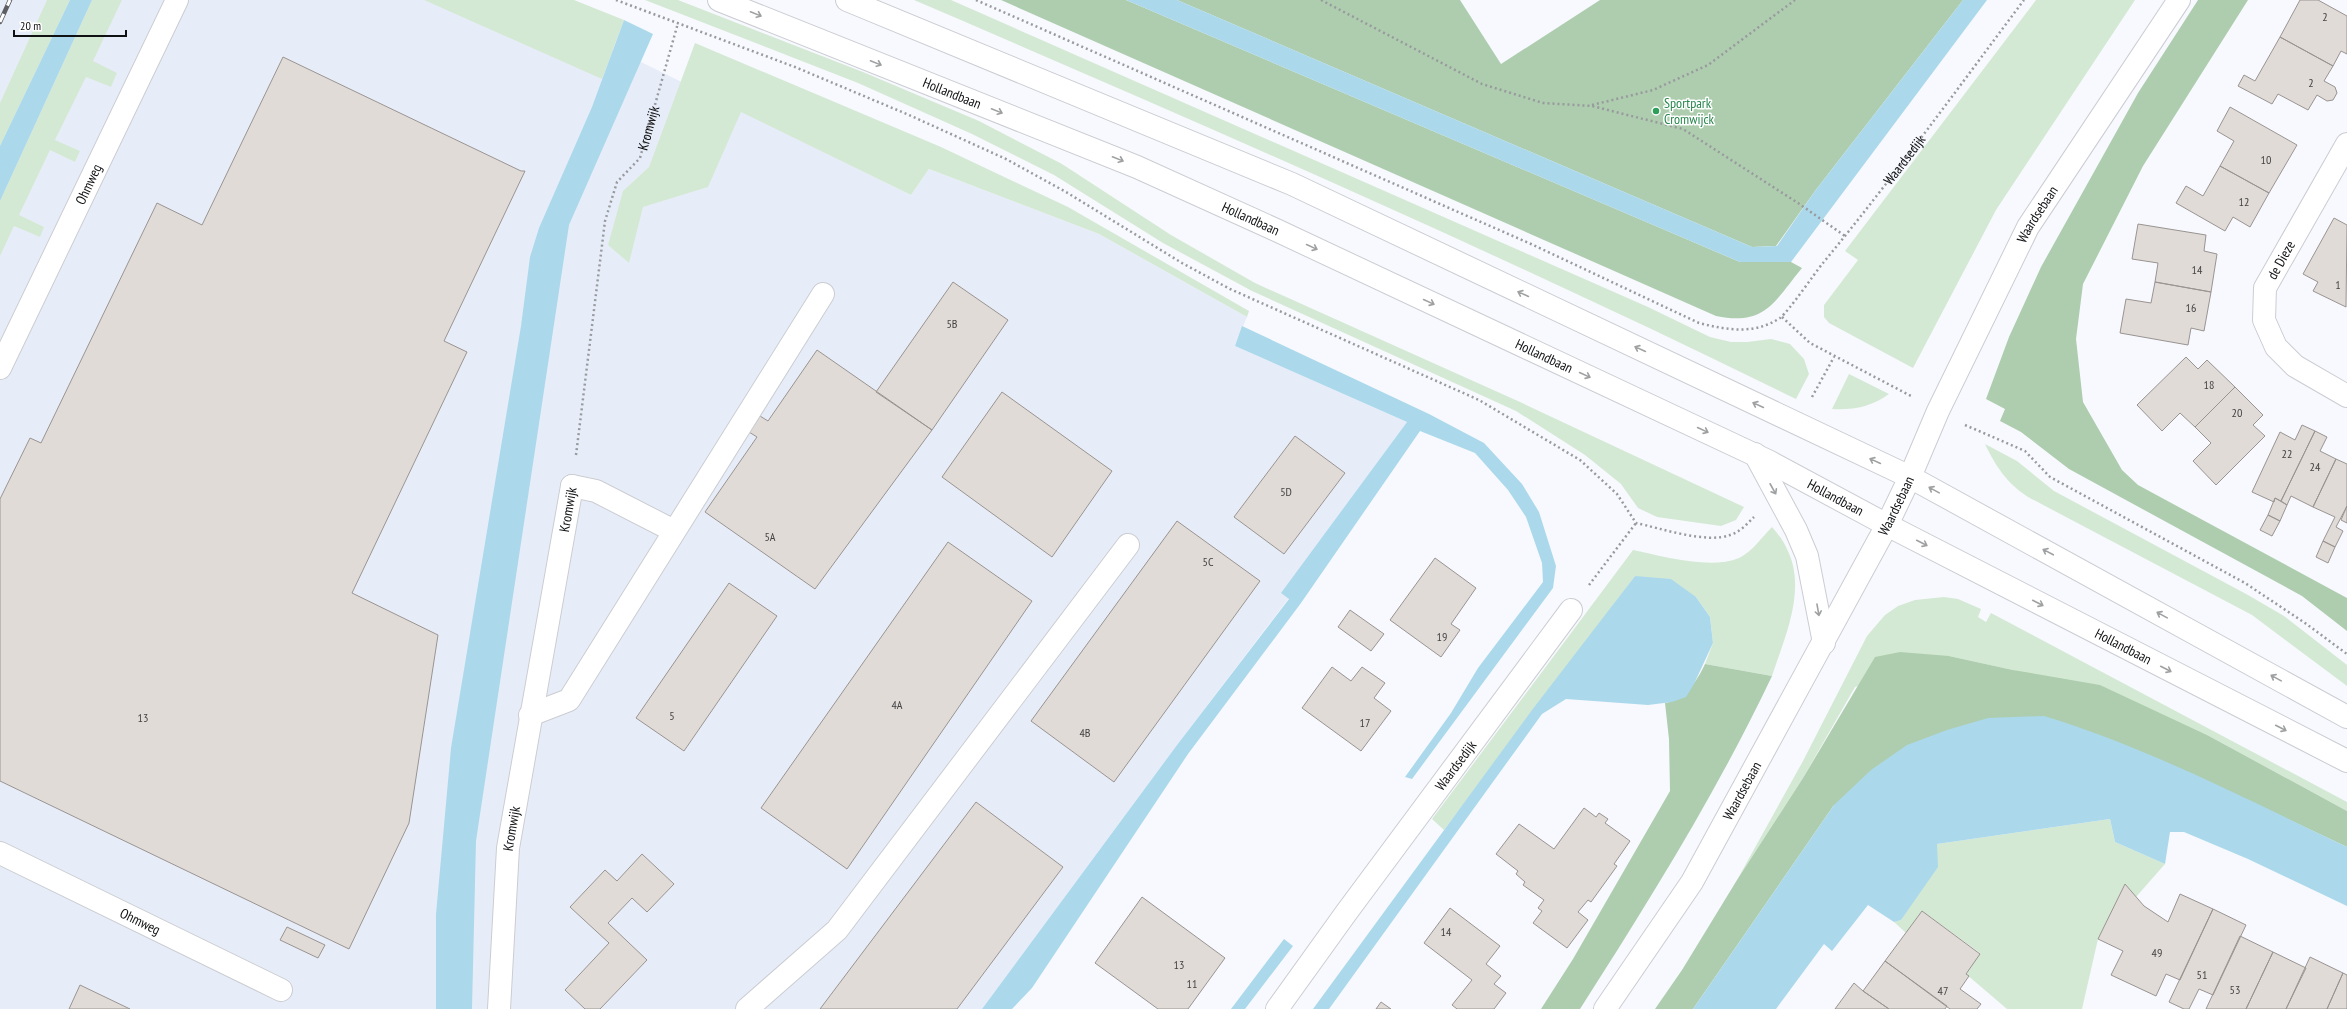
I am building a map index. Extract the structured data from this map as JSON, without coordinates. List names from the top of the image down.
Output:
{
  "streets": {
    "main road": [
      "Hollandbaan",
      "Kromwijk",
      "Waardsedijk",
      "Ohmweg",
      "Waardsebaan",
      "de Dieze"
    ]
  },
  "crossings": [
    ["Hollandbaan", "Waardsebaan"]
  ],
  "places": ["Sportpark Cromwijck"],
  "house_numbers": [
    "2",
    "2",
    "10",
    "12",
    "14",
    "1",
    "16",
    "5B",
    "18",
    "20",
    "22",
    "24",
    "5D",
    "5A",
    "5C",
    "19",
    "4A",
    "5",
    "13",
    "17",
    "4B",
    "14",
    "49",
    "13",
    "51",
    "11",
    "53",
    "47"
  ],
  "scale_bar": "20 m"
}
